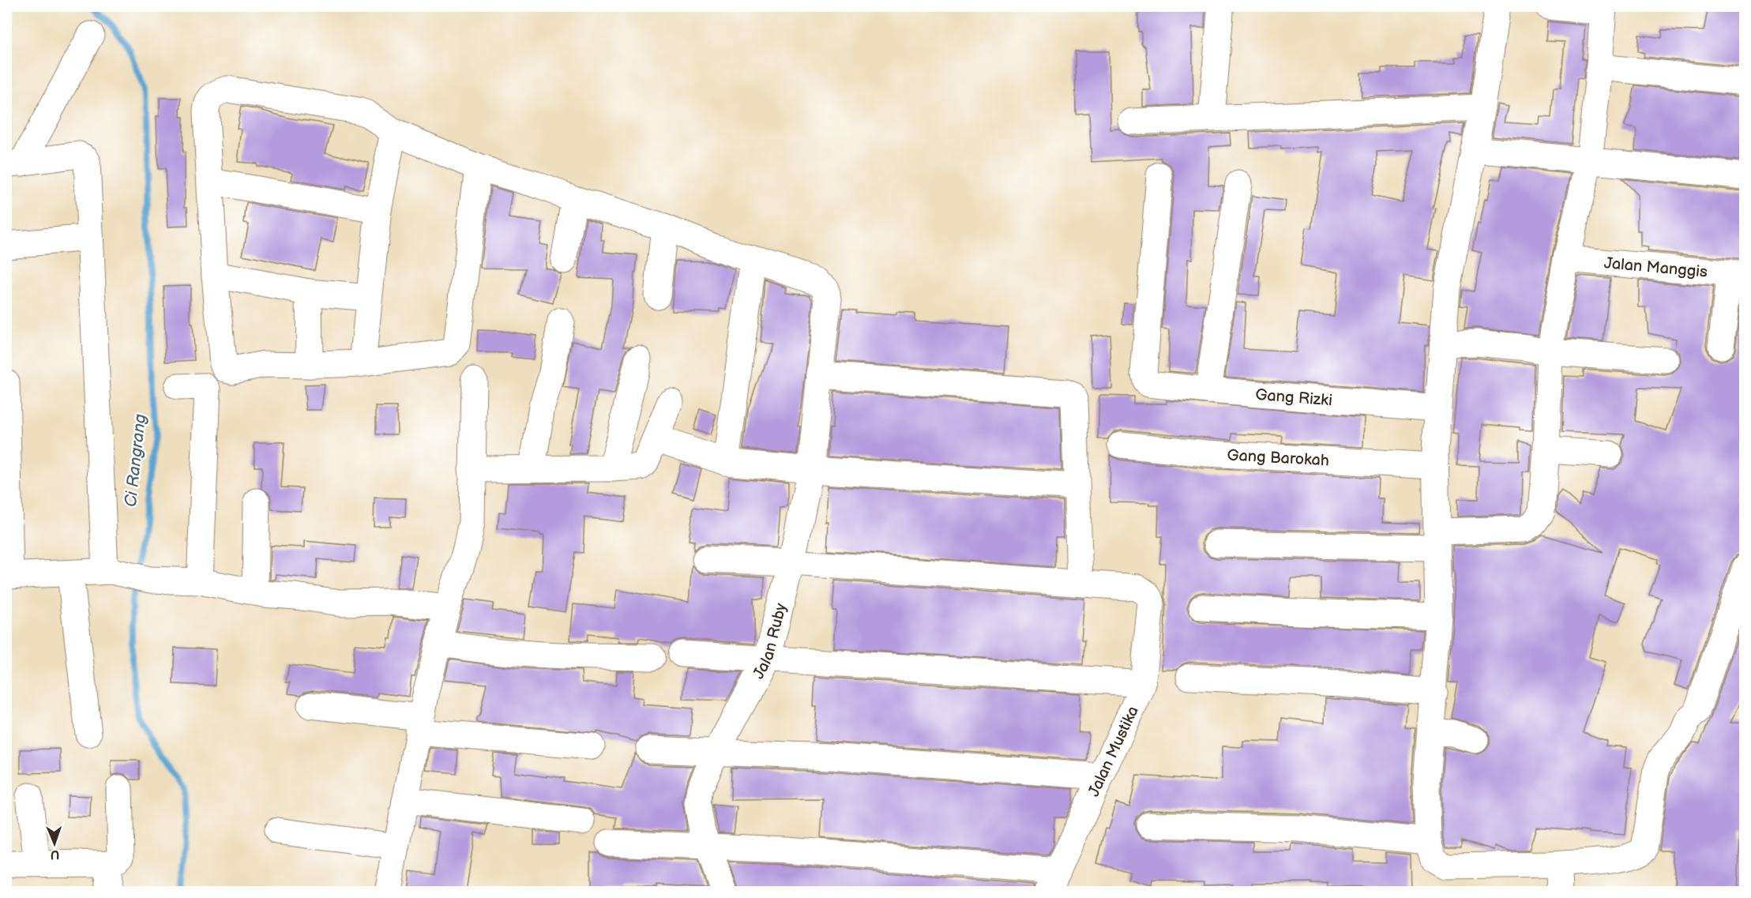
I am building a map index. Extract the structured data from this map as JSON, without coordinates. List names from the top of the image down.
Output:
{
  "streets": {
    "street": [
      "Jalan Manggis",
      "Gang Rizki",
      "Gang Barokah",
      "Jalan Ruby",
      "Jalan Mustika"
    ]
  },
  "water": ["Ci Rangrang"],
  "north": "bottom"
}
